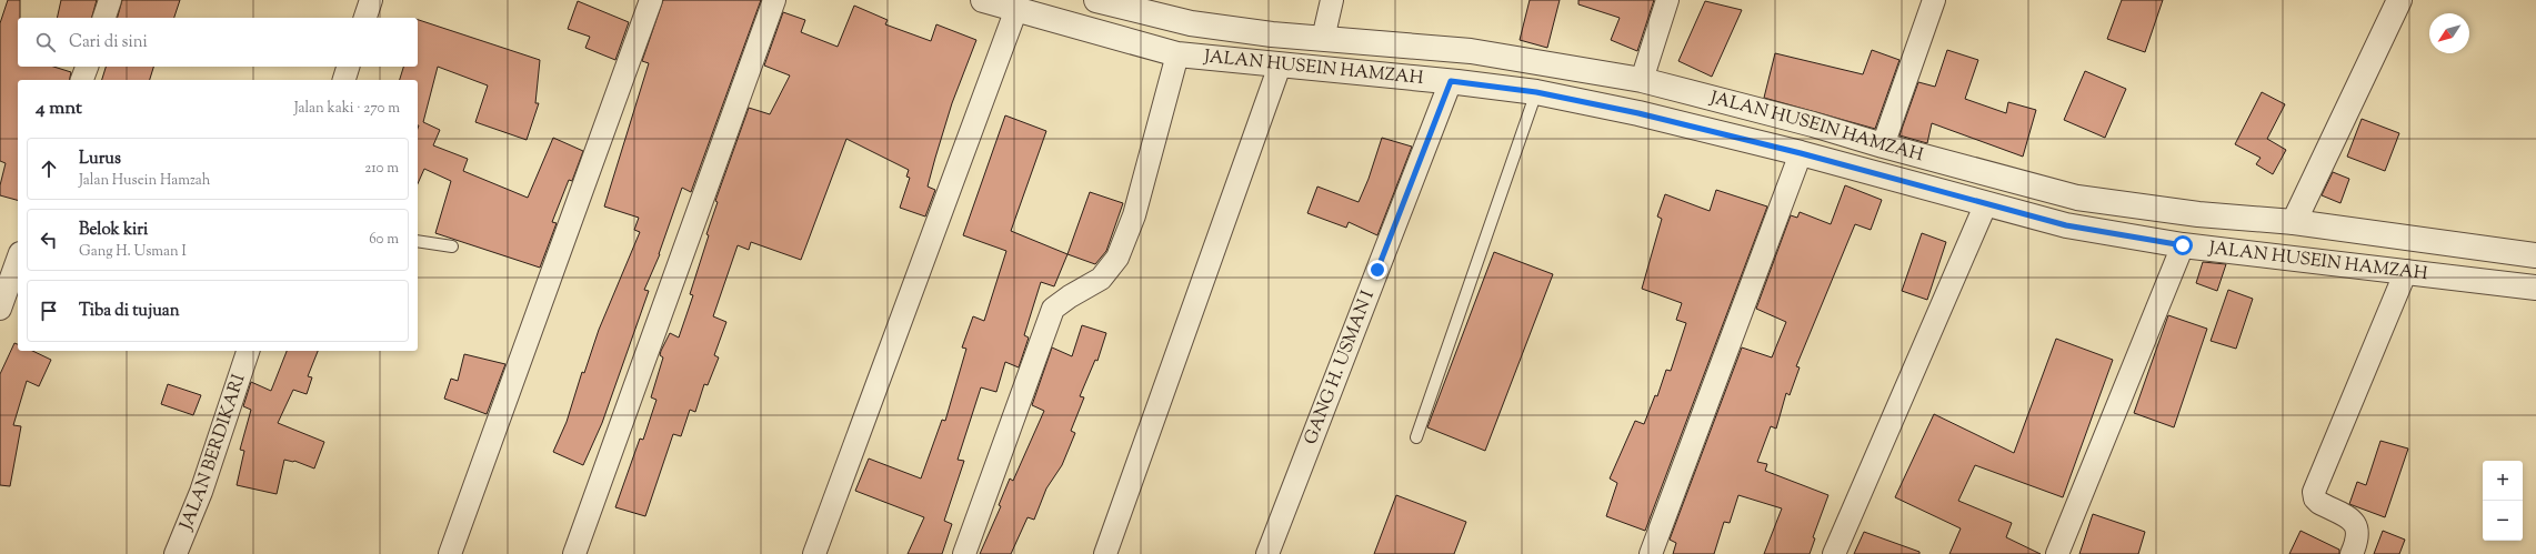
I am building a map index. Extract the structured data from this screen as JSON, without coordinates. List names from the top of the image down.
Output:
{
  "streets": {
    "street": ["JALAN HUSEIN HAMZAH", "GANG H. USMAN I", "JALAN BERDIKARI"]
  },
  "crossings": [
    ["JALAN HUSEIN HAMZAH", "GANG H. USMAN I"]
  ],
  "north": "bottom left",
  "page": {
    "search": "Cari di sini",
    "heading": ["4 mnt", "Jalan kaki · 270 m"],
    "list": [
      ["Lurus", "Jalan Husein Hamzah", "210 m"],
      ["Belok kiri", "Gang H. Usman I", "60 m"],
      "Tiba di tujuan"
    ],
    "map_buttons": ["+", "−"]
  }
}
